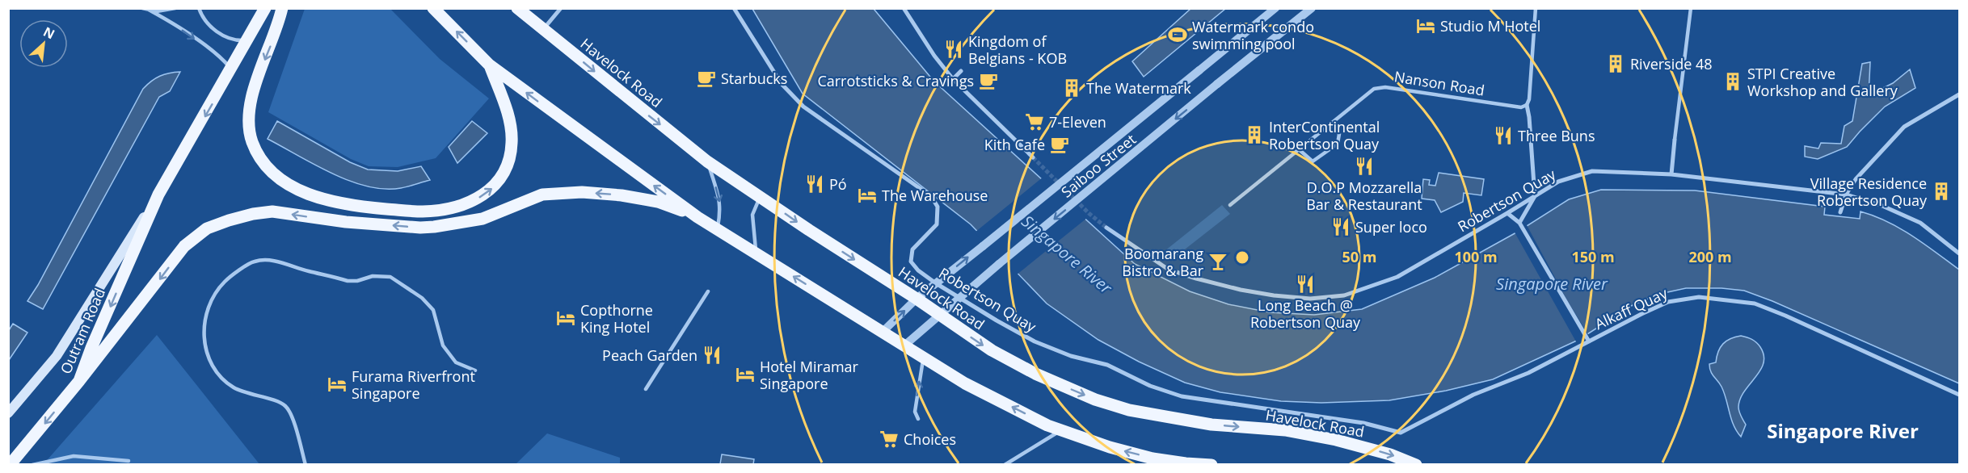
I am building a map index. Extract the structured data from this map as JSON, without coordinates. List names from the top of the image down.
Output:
{
  "streets": {
    "main road": ["Havelock Road", "Outram Road"],
    "street": ["Saiboo Street", "Robertson Quay", "Alkaff Quay"],
    "lane": ["Nanson Road"]
  },
  "crossings": [
    ["Havelock Road", "Saiboo Street"],
    ["Saiboo Street", "Robertson Quay"],
    ["Robertson Quay", "Alkaff Quay"]
  ],
  "districts": ["Singapore River"],
  "water": ["Singapore River"],
  "places": {
    "hotel": [
      "Studio M Hotel",
      "The Warehouse",
      "Copthorne King Hotel",
      "Hotel Miramar Singapore",
      "Furama Riverfront Singapore"
    ],
    "sports": ["Watermark condo swimming pool"],
    "restaurant": [
      "Kingdom of Belgians - KOB",
      "Three Buns",
      "D.O.P Mozzarella Bar & Restaurant",
      "Pó",
      "Super loco",
      "Long Beach @ Robertson Quay",
      "Peach Garden"
    ],
    "building": [
      "Riverside 48",
      "STPI Creative Workshop and Gallery",
      "The Watermark",
      "InterContinental Robertson Quay",
      "Village Residence Robertson Quay"
    ],
    "cafe": ["Starbucks", "Carrotsticks & Cravings", "Kith Cafe"],
    "supermarket": ["7-Eleven", "Choices"],
    "bar": ["Boomarang Bistro & Bar"]
  },
  "north": "top right",
  "rings": [
    "50 m",
    "100 m",
    "150 m",
    "200 m"
  ]
}
